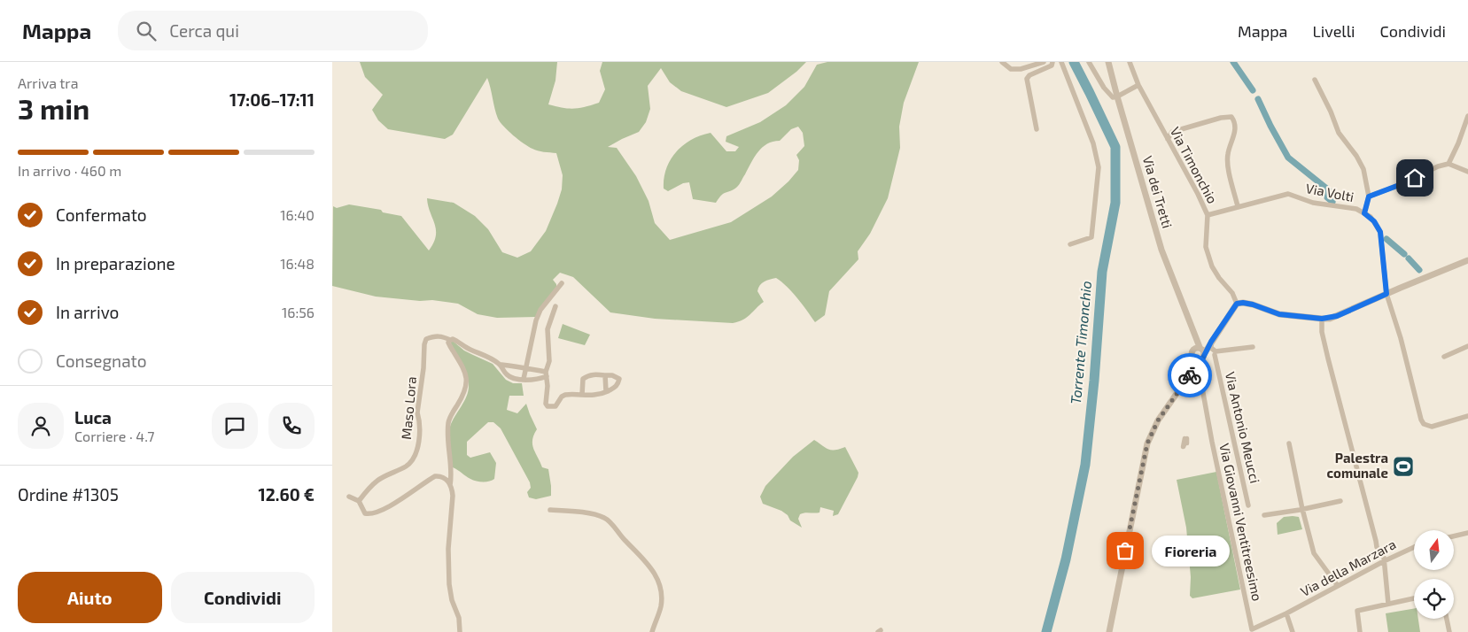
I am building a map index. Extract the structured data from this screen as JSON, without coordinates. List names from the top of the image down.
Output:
{
  "streets": {
    "street": [
      "Via Timonchio",
      "Via dei Tretti",
      "Via Volti",
      "Maso Lora",
      "Via Antonio Meucci",
      "Via Giovanni Ventitreesimo",
      "Via della Marzara"
    ]
  },
  "crossings": [
    ["Via Timonchio", "Via Volti"],
    ["Via dei Tretti", "Via Giovanni Ventitreesimo"],
    ["Via Giovanni Ventitreesimo", "Via della Marzara"]
  ],
  "water": ["Torrente Timonchio"],
  "places": {
    "sports": ["Palestra comunale"],
    "other": ["Fioreria"]
  },
  "north": "top",
  "page": {
    "header": "Mappa",
    "search": "Cerca qui",
    "nav": ["Mappa", "Livelli", "Condividi"],
    "heading": ["3 min", "Arriva tra", "17:06–17:11"],
    "panel": [
      "Luca",
      "Corriere · 4.7",
      "Ordine #1305",
      "12.60 €"
    ],
    "bar": "In arrivo · 460 m",
    "list": [
      ["Confermato", "16:40"],
      ["In preparazione", "16:48"],
      ["In arrivo", "16:56"],
      "Consegnato"
    ],
    "bubble": "Fioreria",
    "buttons": ["Aiuto", "Condividi"]
  }
}
